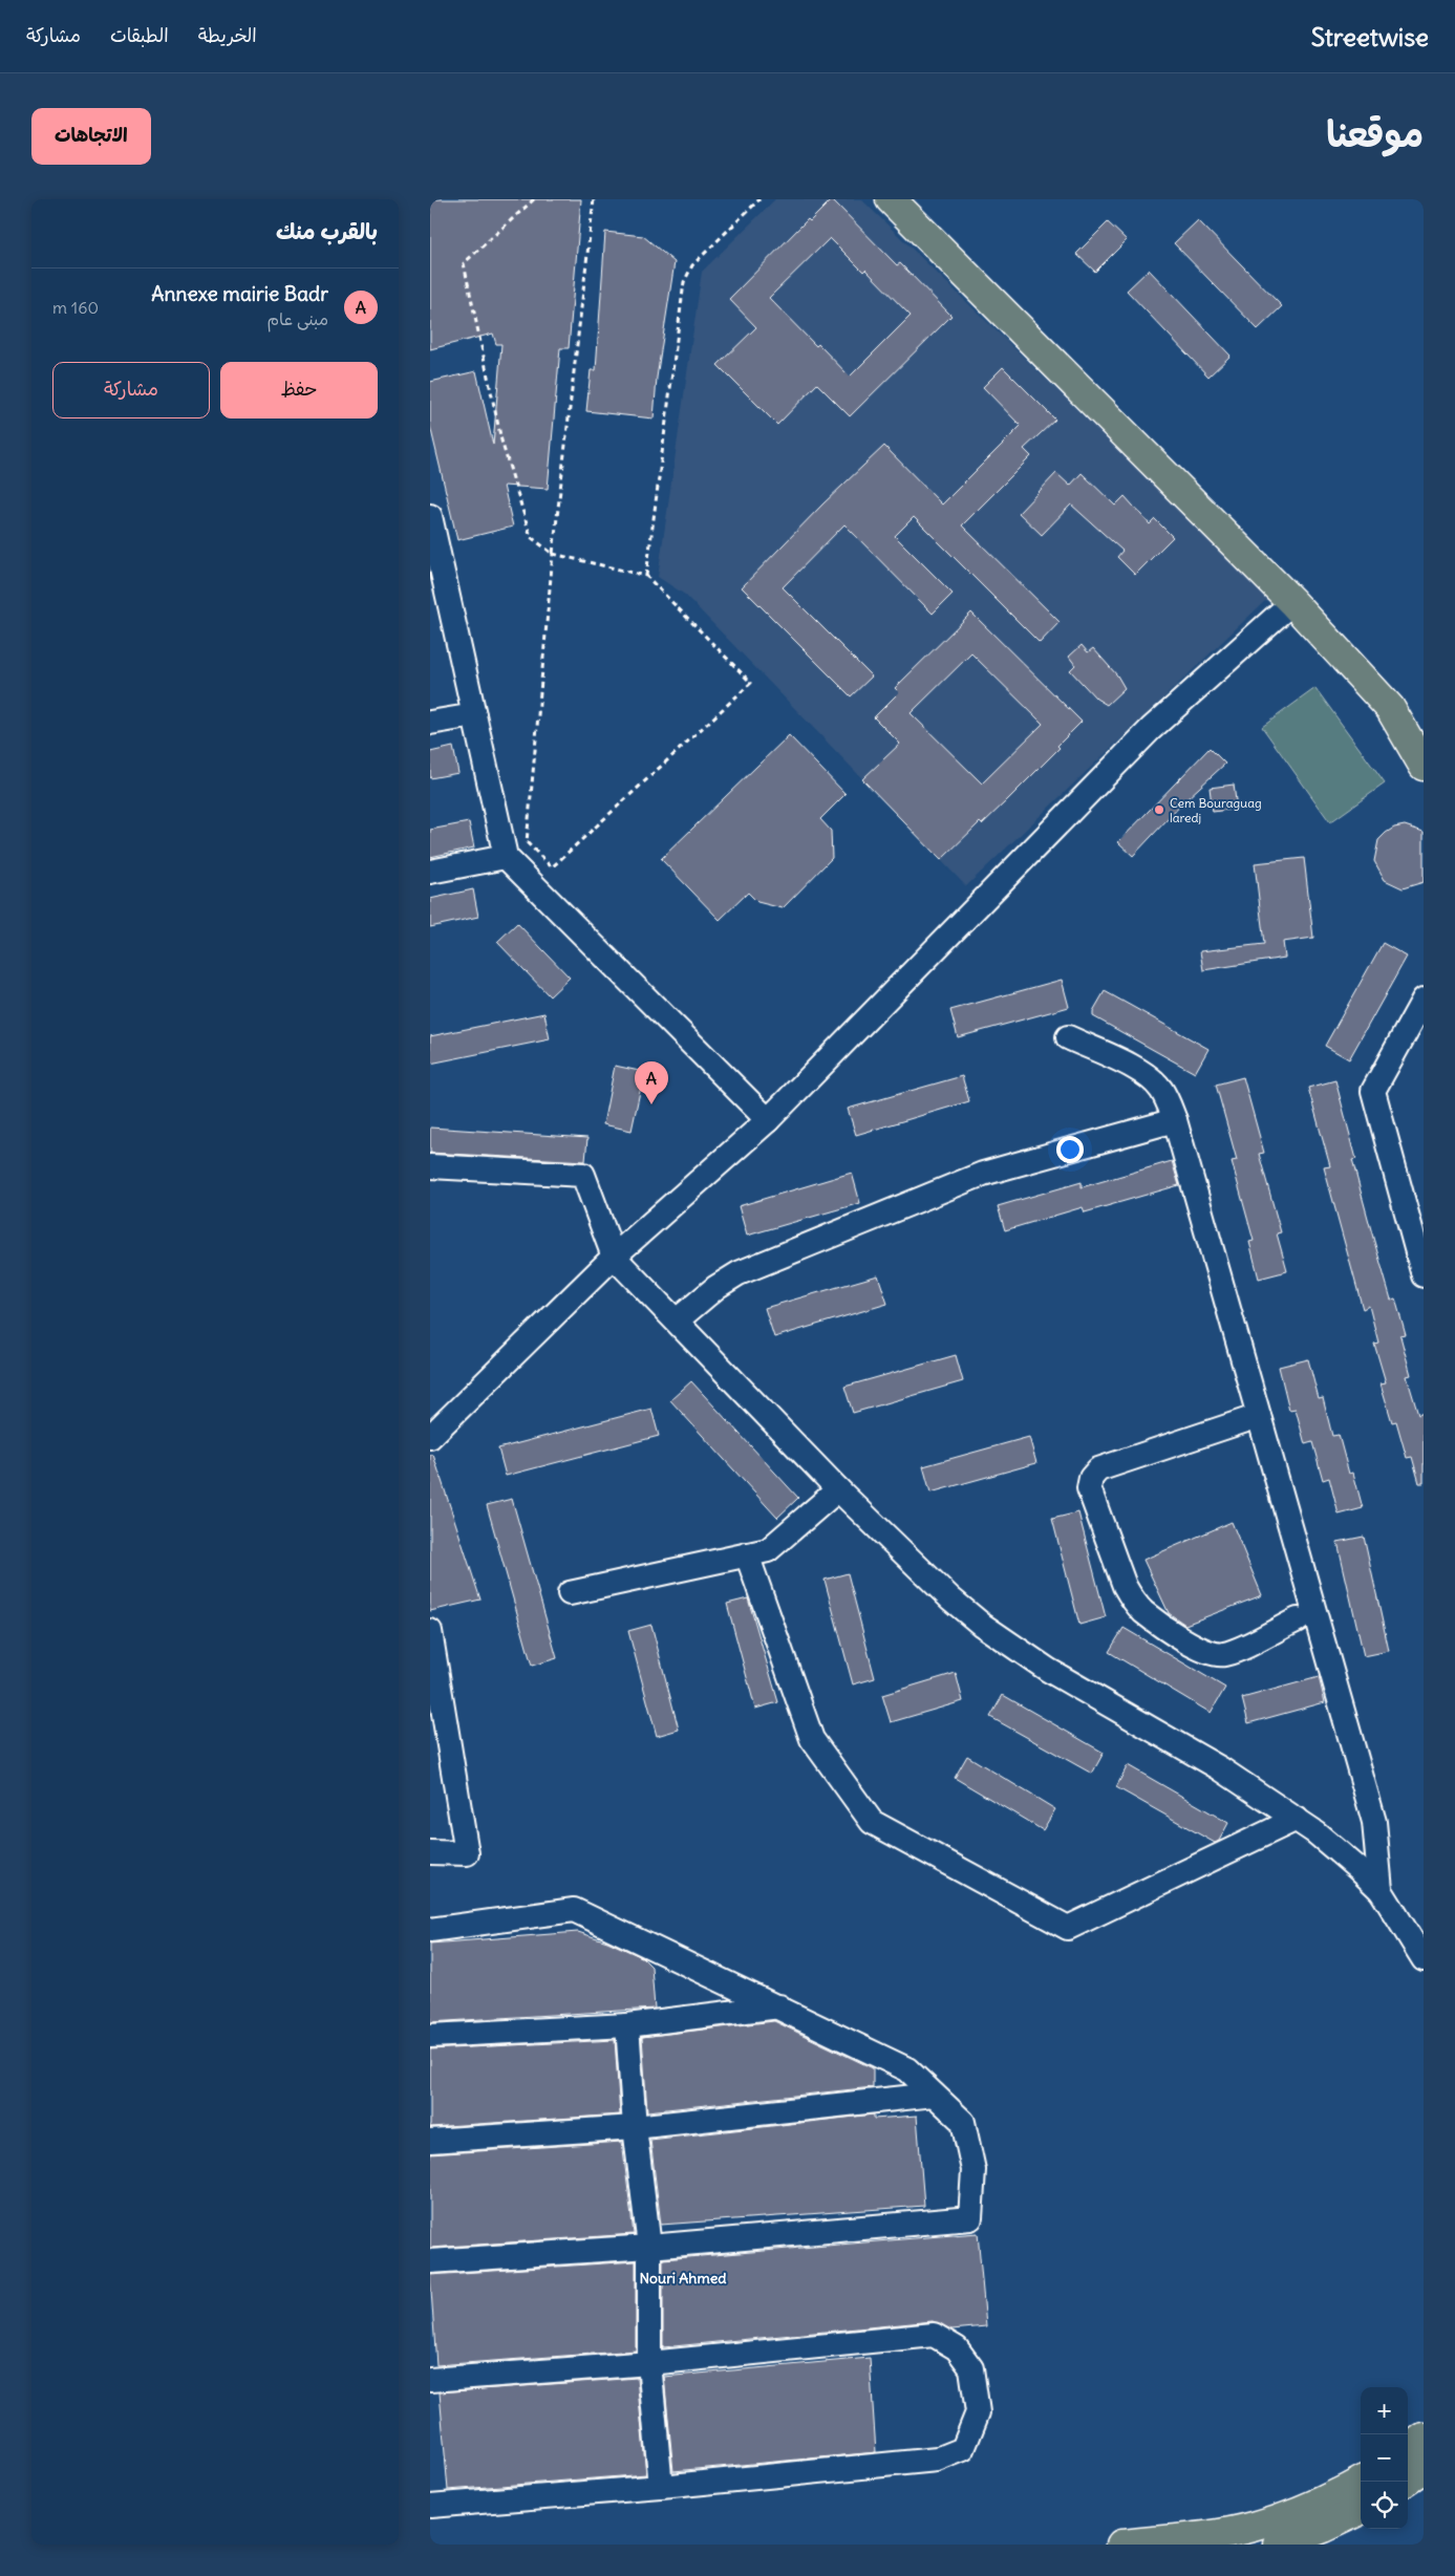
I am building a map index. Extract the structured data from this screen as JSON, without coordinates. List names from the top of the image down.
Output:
{
  "districts": ["Nouri Ahmed"],
  "places": ["Cem Bouraguag laredj"],
  "page": {
    "header": "Streetwise",
    "nav": ["الخريطة", "الطبقات", "مشاركة"],
    "title": "موقعنا",
    "buttons": [
      "الاتجاهات",
      ["حفظ", "مشاركة"]
    ],
    "heading": "بالقرب منك",
    "list": [
      {
        "mark": "A",
        "name": "Annexe mairie Badr",
        "note": "مبنى عام",
        "value": "160 m"
      }
    ],
    "pins": "A",
    "map_buttons": ["+", "−"]
  }
}
